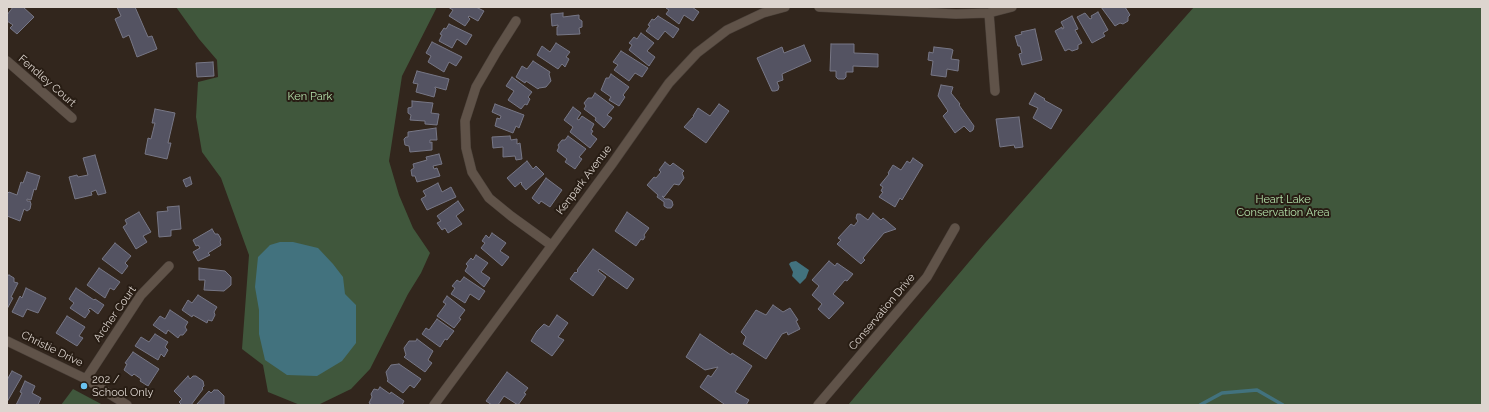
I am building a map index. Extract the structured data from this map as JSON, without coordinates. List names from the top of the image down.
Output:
{
  "streets": {
    "street": [
      "Fendley Court",
      "Kenpark Avenue",
      "Conservation Drive",
      "Archer Court",
      "Christie Drive"
    ]
  },
  "crossings": [
    ["Archer Court", "Christie Drive"]
  ],
  "parks": ["Ken Park", "Heart Lake Conservation Area"],
  "places": ["202 / School Only"]
}
